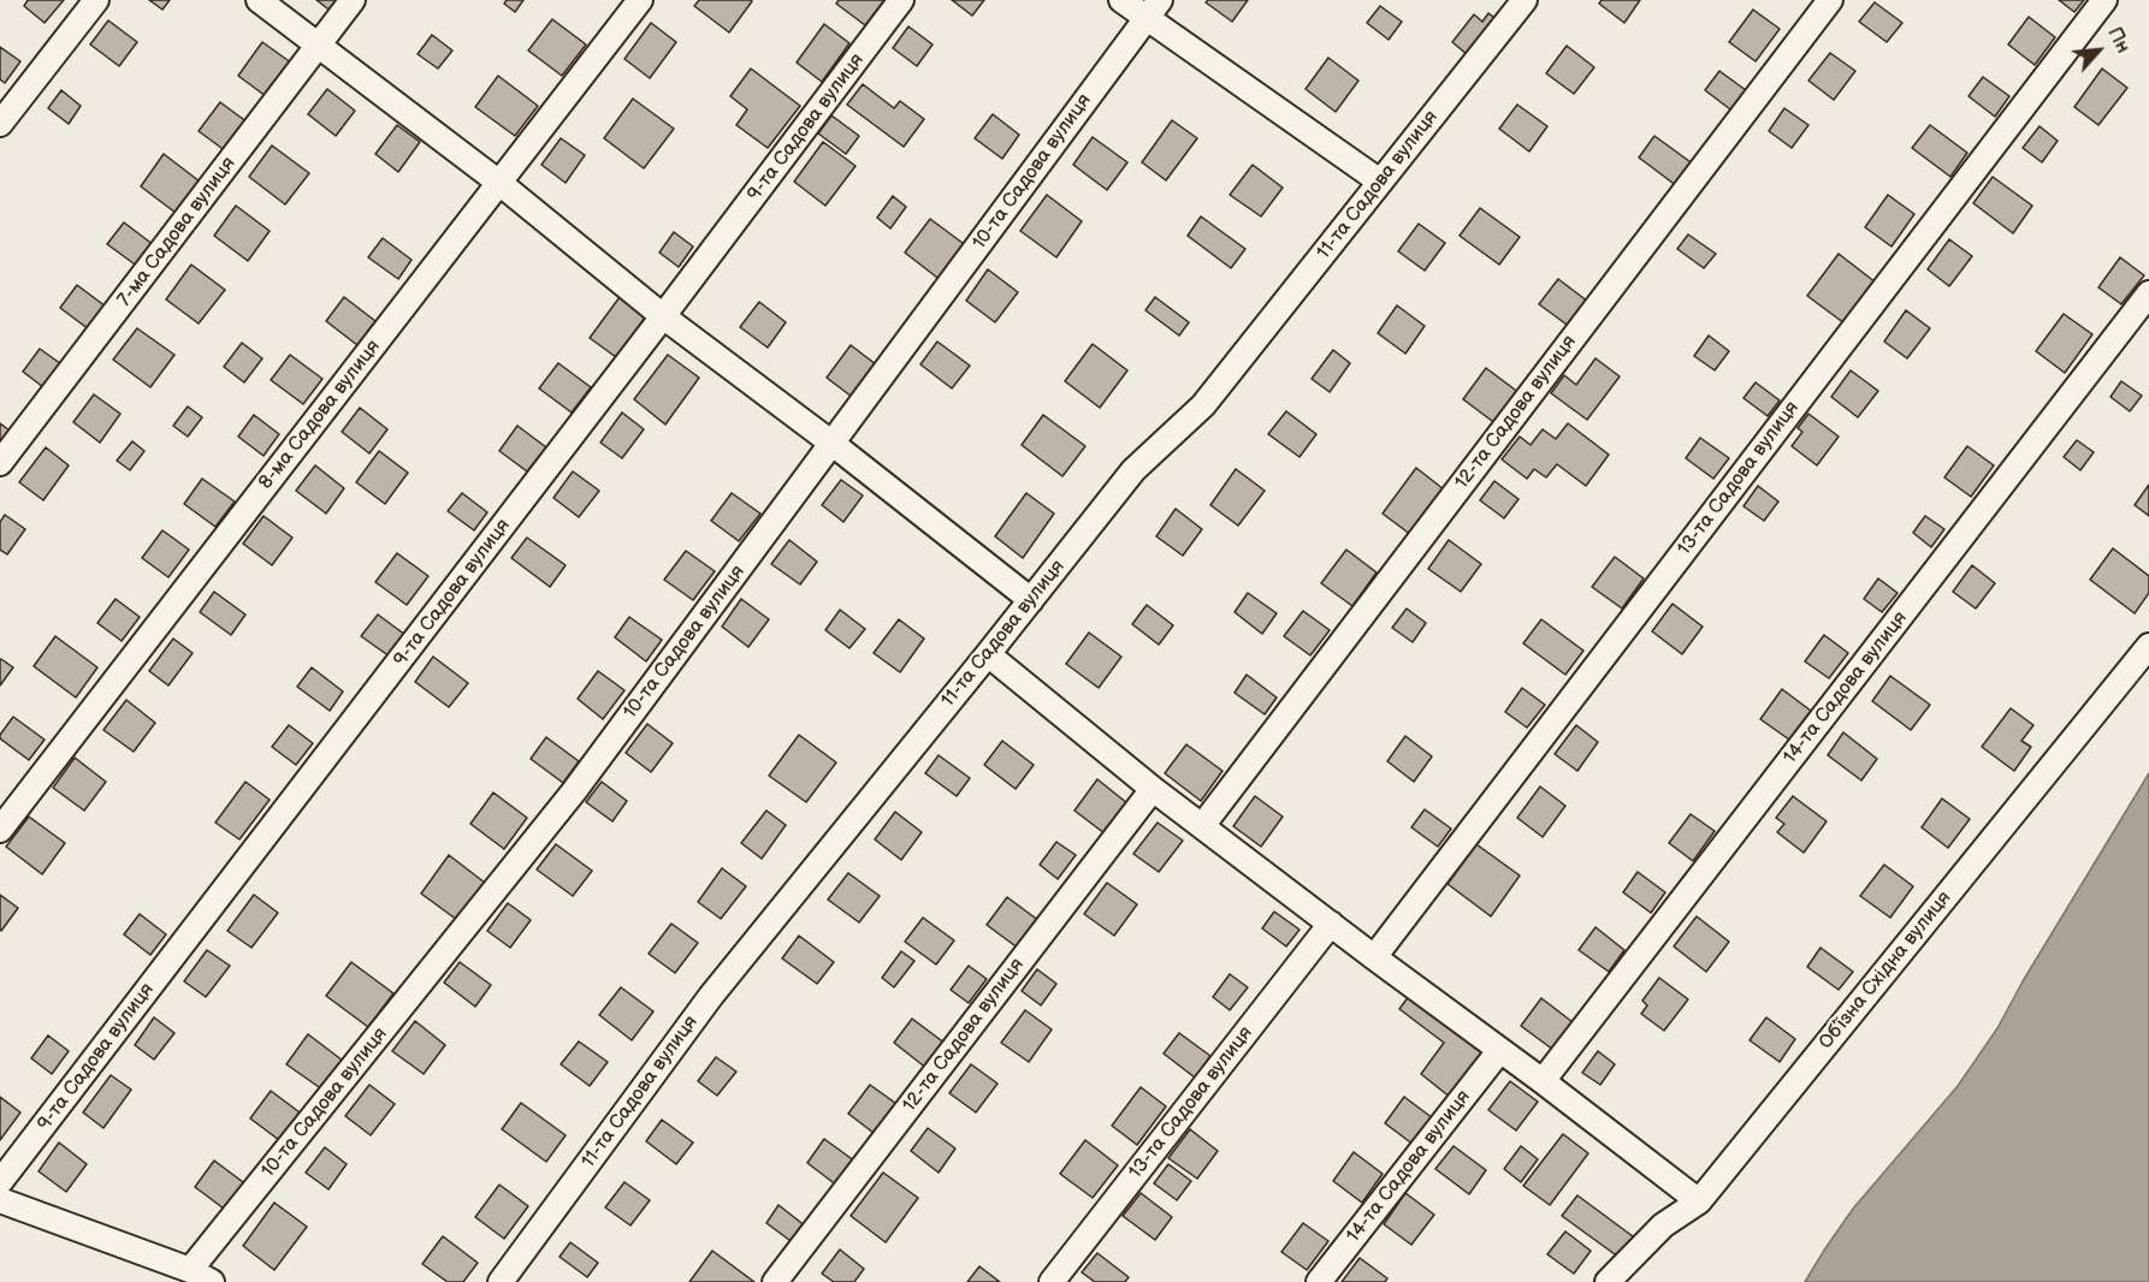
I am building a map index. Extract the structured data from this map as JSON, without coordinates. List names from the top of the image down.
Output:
{
  "streets": {
    "street": [
      "9-та Садова вулиця",
      "10-та Садова вулиця",
      "11-та Садова вулиця",
      "7-ма Садова вулиця",
      "12-та Садова вулиця",
      "8-ма Садова вулиця",
      "13-та Садова вулиця",
      "14-та Садова вулиця",
      "Обʼїзна Східна вулиця"
    ]
  },
  "north": "top right"
}
